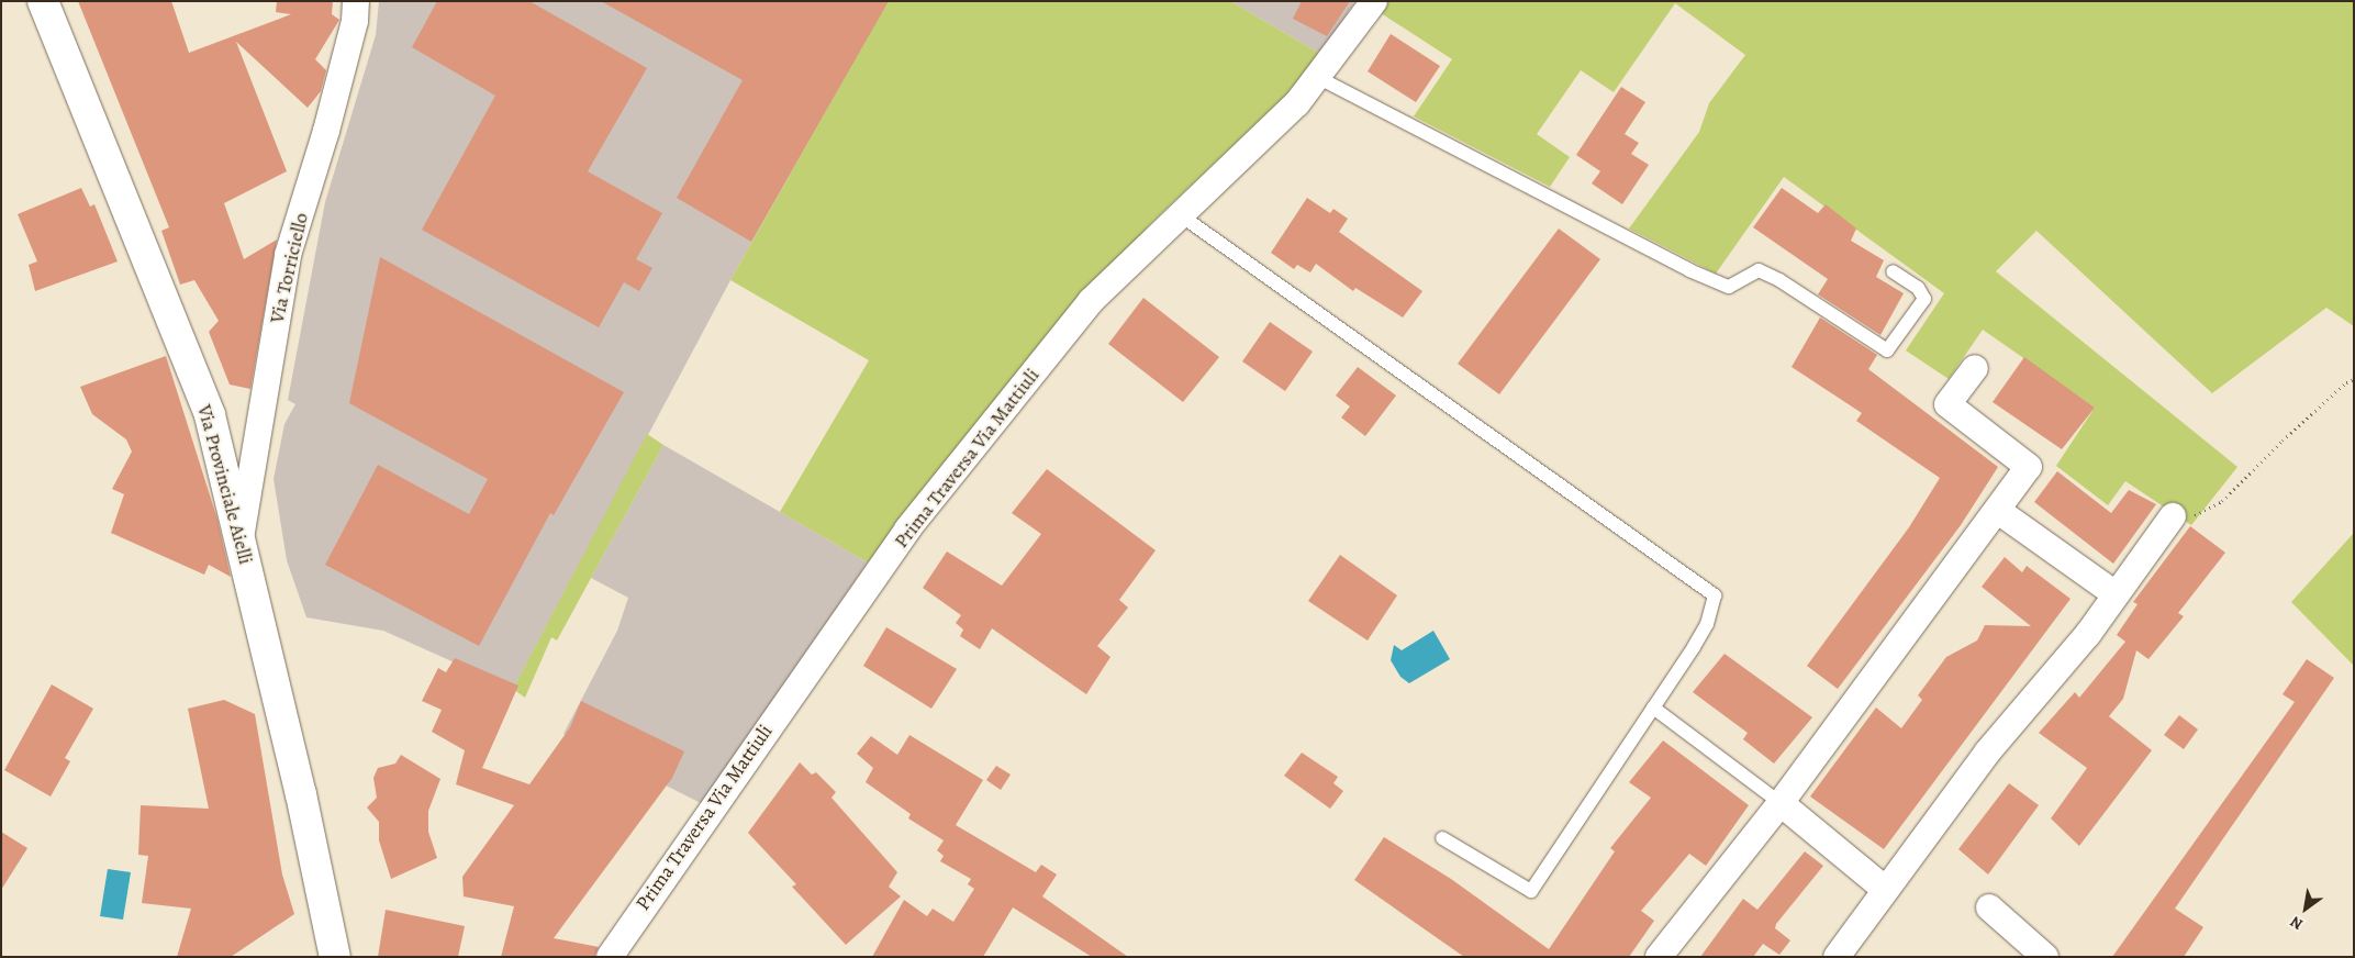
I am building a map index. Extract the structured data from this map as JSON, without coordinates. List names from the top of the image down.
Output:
{
  "streets": {
    "street": ["Via Torriciello", "Prima Traversa Via Mattiuli", "Via Provinciale Aielli"]
  },
  "crossings": [
    ["Via Torriciello", "Via Provinciale Aielli"]
  ],
  "north": "bottom left"
}
